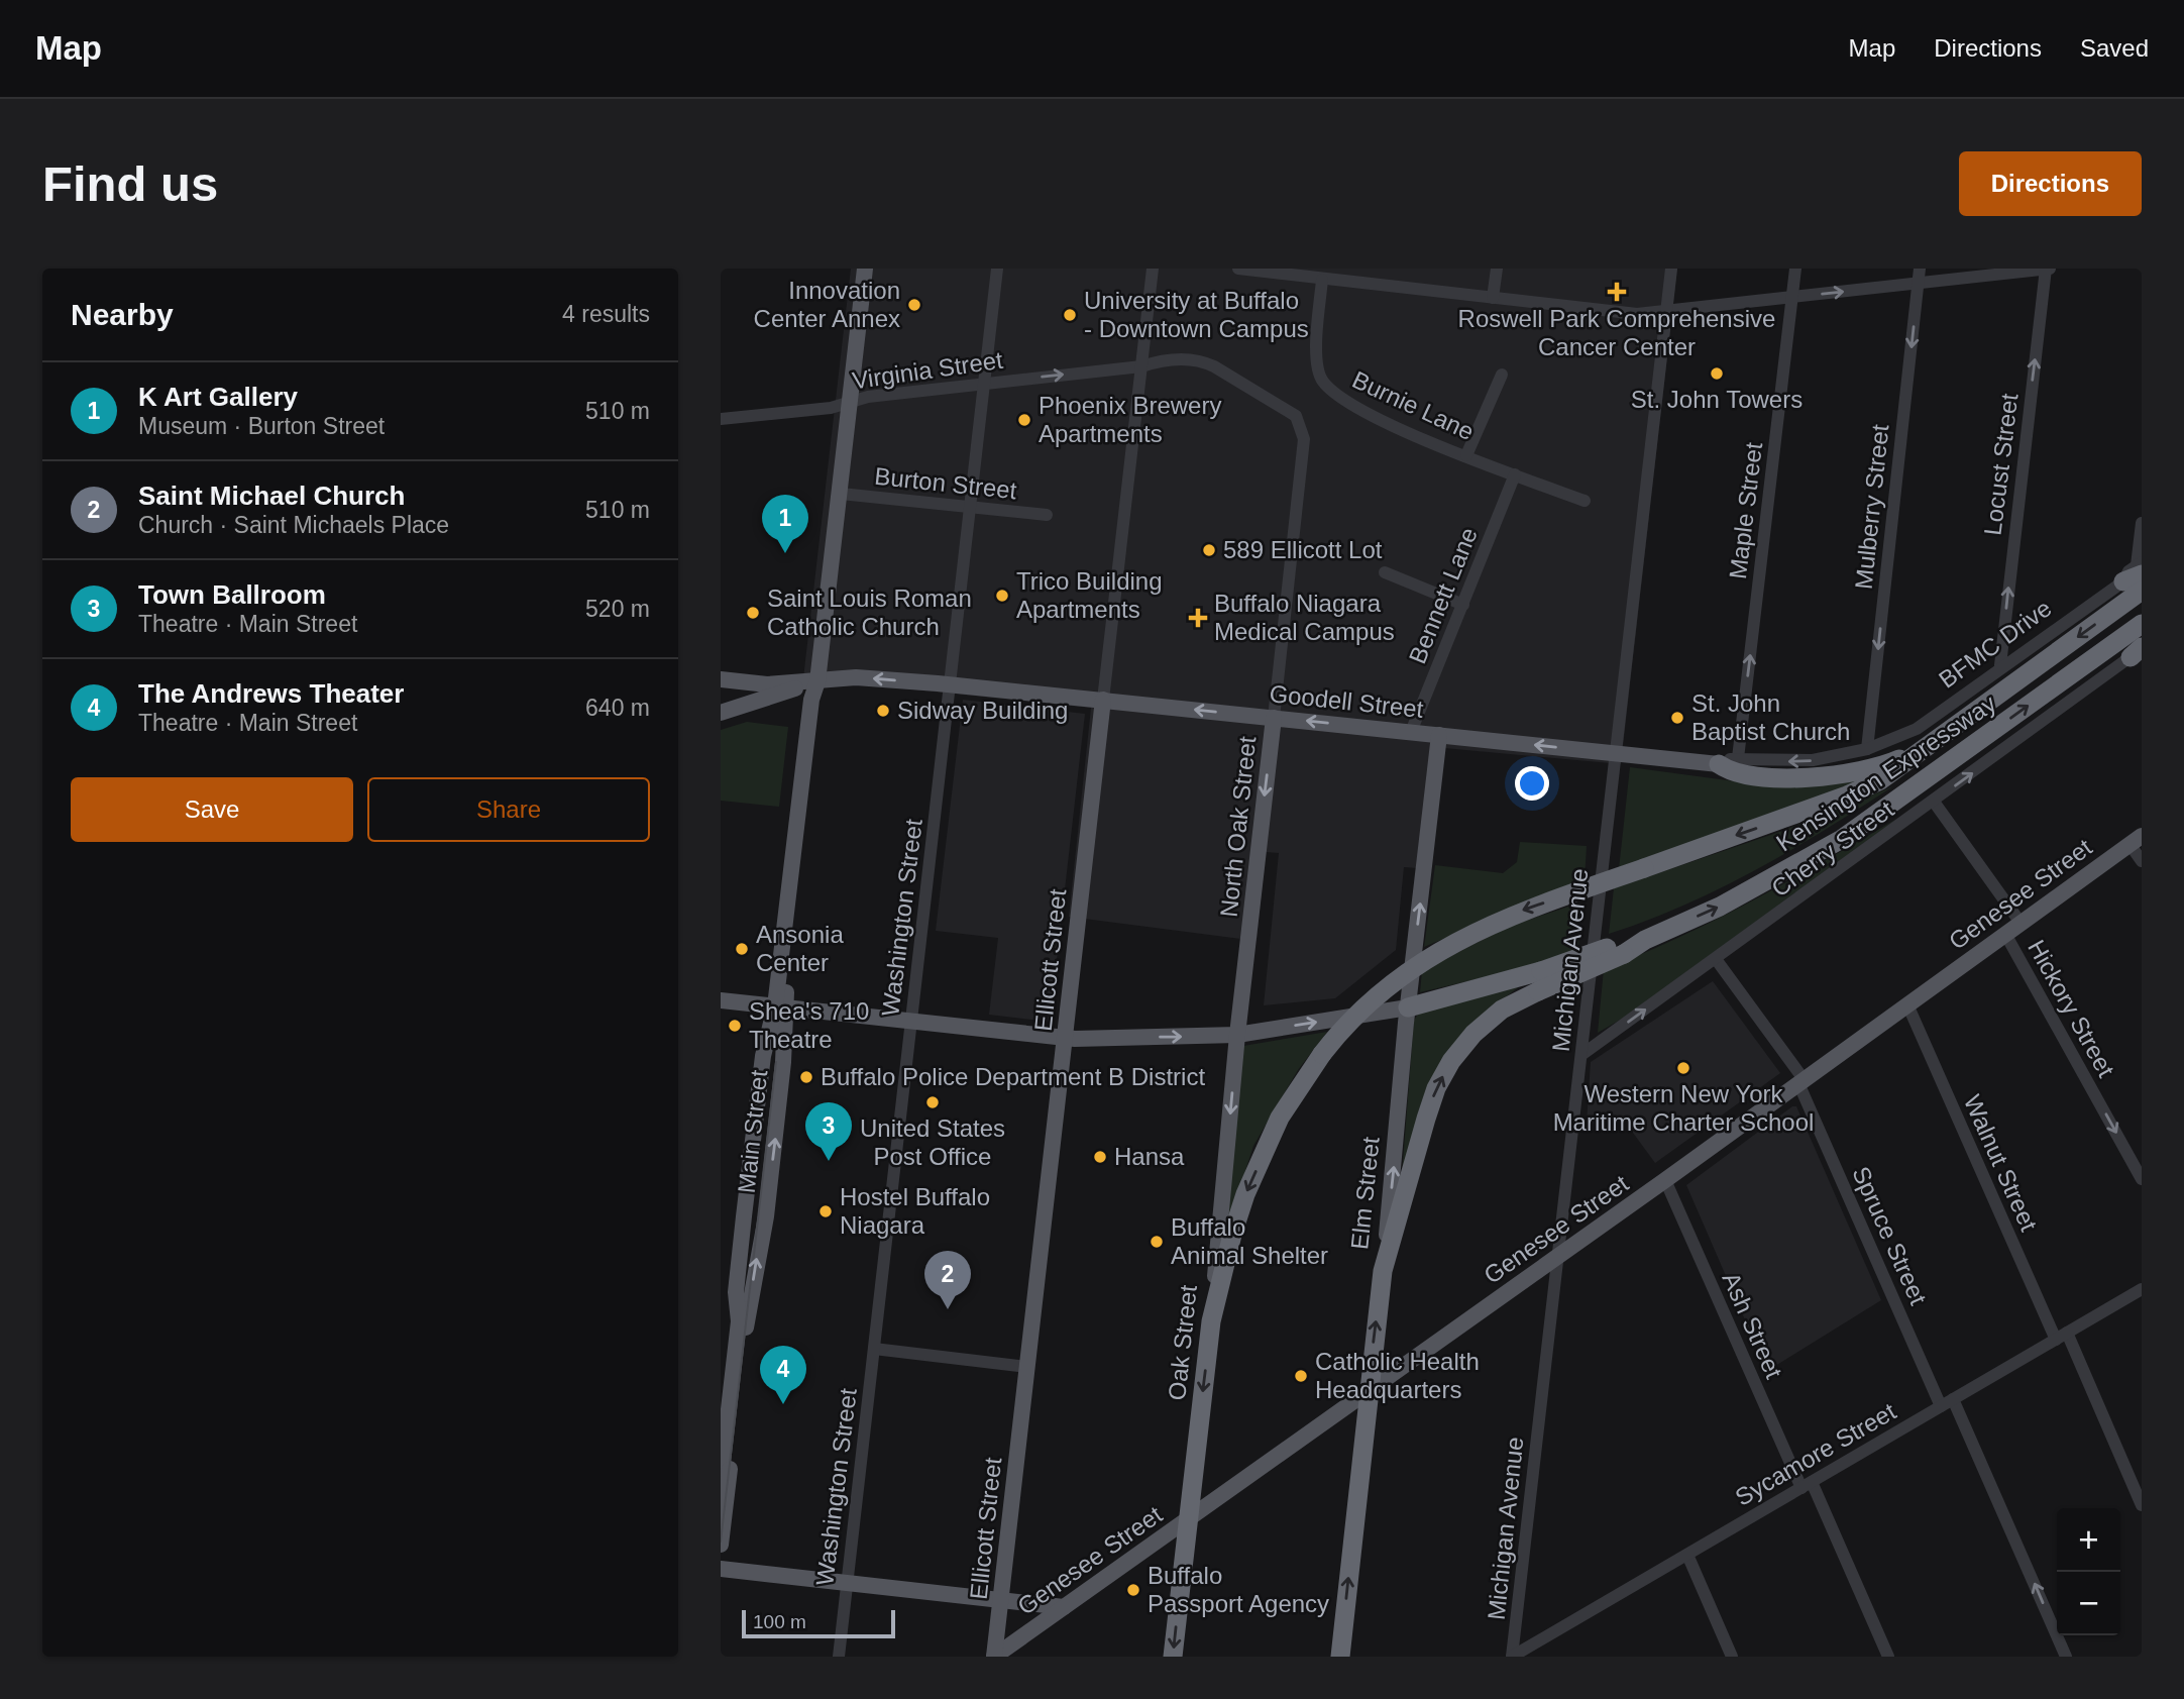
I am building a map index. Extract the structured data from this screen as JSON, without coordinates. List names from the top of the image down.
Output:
{
  "streets": {
    "highway": ["Kensington Expressway", "Elm Street", "Oak Street"],
    "main road": [
      "Goodell Street",
      "North Oak Street",
      "Genesee Street",
      "Ellicott Street",
      "Main Street"
    ],
    "street": [
      "Virginia Street",
      "Burnie Lane",
      "Locust Street",
      "Burton Street",
      "Mulberry Street",
      "Maple Street",
      "Bennett Lane",
      "BFMC Drive",
      "Cherry Street",
      "Washington Street",
      "Michigan Avenue",
      "Hickory Street",
      "Walnut Street",
      "Spruce Street",
      "Ash Street",
      "Sycamore Street"
    ]
  },
  "crossings": [
    ["Virginia Street", "North Oak Street"],
    ["Virginia Street", "Washington Street"],
    ["Virginia Street", "Ellicott Street"],
    ["Burnie Lane", "Bennett Lane"],
    ["Locust Street", "BFMC Drive"],
    ["Burton Street", "Washington Street"],
    ["Mulberry Street", "BFMC Drive"],
    ["Mulberry Street", "Goodell Street"],
    ["Maple Street", "Goodell Street"],
    ["Bennett Lane", "Goodell Street"],
    ["BFMC Drive", "Goodell Street"],
    ["Goodell Street", "North Oak Street"],
    ["Goodell Street", "Washington Street"],
    ["Goodell Street", "Ellicott Street"],
    ["Goodell Street", "Michigan Avenue"],
    ["Goodell Street", "Elm Street"],
    ["North Oak Street", "Ellicott Street"],
    ["North Oak Street", "Oak Street"],
    ["Cherry Street", "Michigan Avenue"],
    ["Cherry Street", "Hickory Street"],
    ["Cherry Street", "Spruce Street"],
    ["Genesee Street", "Ellicott Street"],
    ["Genesee Street", "Michigan Avenue"],
    ["Genesee Street", "Hickory Street"],
    ["Genesee Street", "Walnut Street"],
    ["Genesee Street", "Elm Street"],
    ["Genesee Street", "Spruce Street"],
    ["Genesee Street", "Ash Street"],
    ["Genesee Street", "Oak Street"],
    ["Michigan Avenue", "Sycamore Street"],
    ["Walnut Street", "Sycamore Street"],
    ["Spruce Street", "Sycamore Street"],
    ["Ash Street", "Sycamore Street"]
  ],
  "one_way": [
    "Virginia Street",
    "Locust Street",
    "Mulberry Street",
    "Maple Street",
    "Goodell Street",
    "North Oak Street",
    "Cherry Street",
    "Hickory Street",
    "Elm Street",
    "Spruce Street",
    "Oak Street"
  ],
  "places": {
    "health": ["Roswell Park Comprehensive Cancer Center", "Buffalo Niagara Medical Campus"],
    "other": [
      "Innovation Center Annex",
      "University at Buffalo - Downtown Campus",
      "St. John Towers",
      "Phoenix Brewery Apartments",
      "589 Ellicott Lot",
      "Trico Building Apartments",
      "Saint Louis Roman Catholic Church",
      "Sidway Building",
      "St. John Baptist Church",
      "Ansonia Center",
      "Shea's 710 Theatre",
      "Western New York Maritime Charter School",
      "Buffalo Police Department B District",
      "United States Post Office",
      "Hansa",
      "Hostel Buffalo Niagara",
      "Buffalo Animal Shelter",
      "Catholic Health Headquarters",
      "Buffalo Passport Agency"
    ]
  },
  "scale_bar": "100 m",
  "page": {
    "header": "Map",
    "nav": ["Map", "Directions", "Saved"],
    "buttons": [
      "Directions",
      ["Save", "Share"]
    ],
    "title": "Find us",
    "heading": ["Nearby", "4 results"],
    "list": [
      {
        "mark": "1",
        "name": "K Art Gallery",
        "note": "Museum · Burton Street",
        "value": "510 m"
      },
      {
        "mark": "2",
        "name": "Saint Michael Church",
        "note": "Church · Saint Michaels Place",
        "value": "510 m"
      },
      {
        "mark": "3",
        "name": "Town Ballroom",
        "note": "Theatre · Main Street",
        "value": "520 m"
      },
      {
        "mark": "4",
        "name": "The Andrews Theater",
        "note": "Theatre · Main Street",
        "value": "640 m"
      }
    ],
    "pins": [
      "1",
      "3",
      "2",
      "4"
    ],
    "map_buttons": ["+", "−"],
    "scale": "100 m"
  }
}
